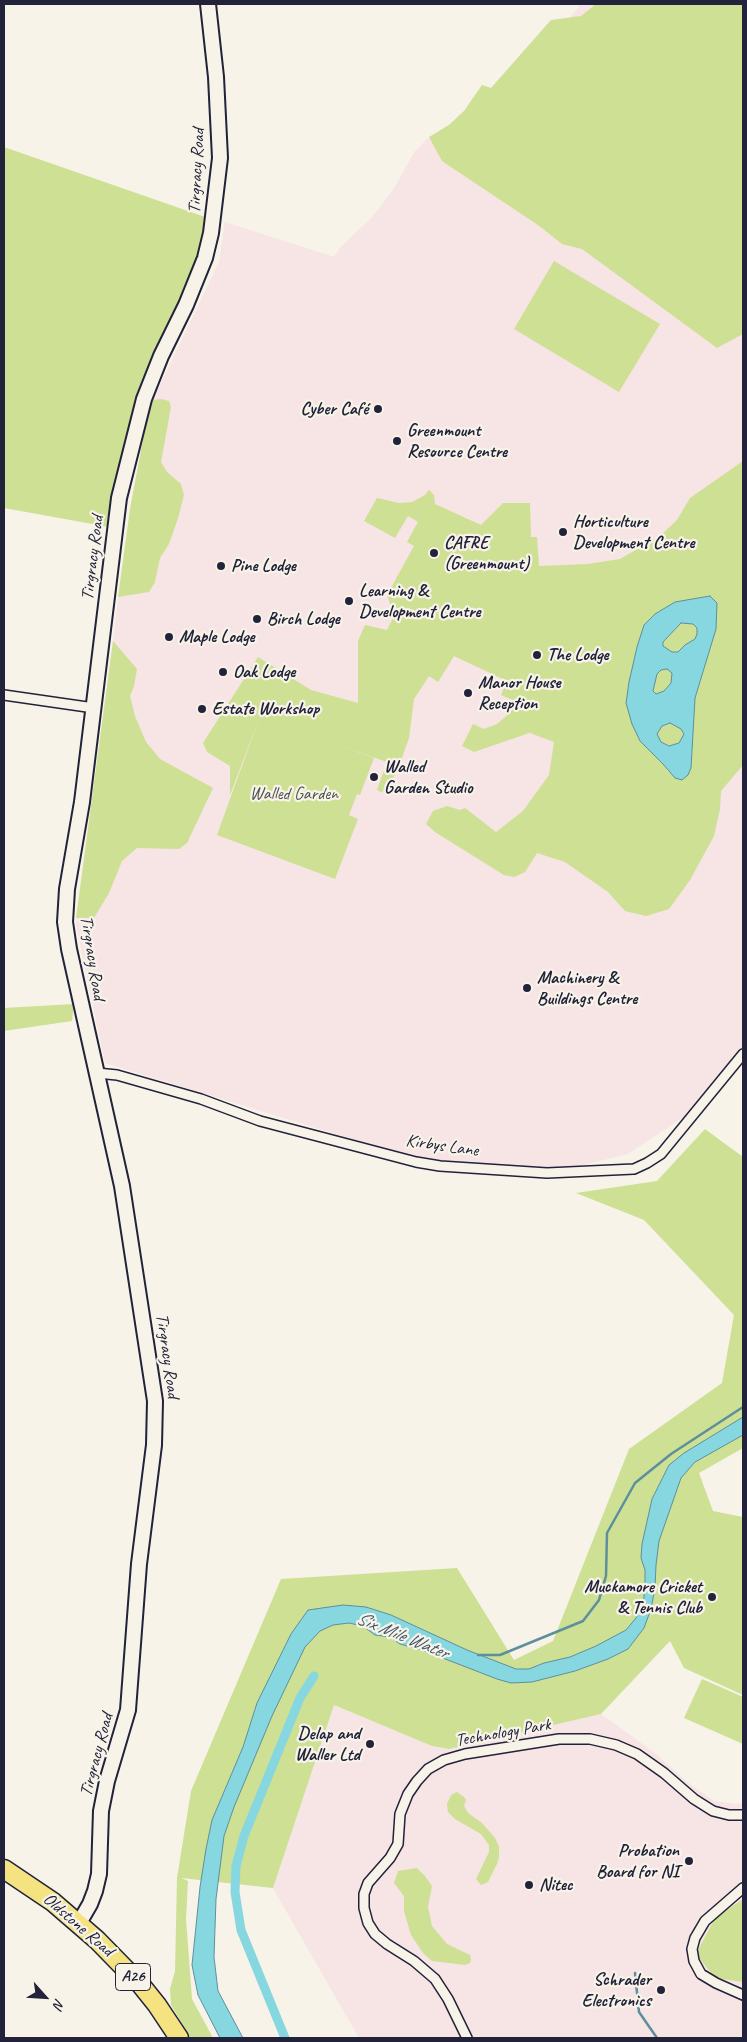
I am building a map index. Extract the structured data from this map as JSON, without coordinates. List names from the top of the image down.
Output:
{
  "streets": {
    "highway": ["Oldstone Road", "A26"],
    "street": ["Tirgracy Road", "Kirbys Lane", "Technology Park"]
  },
  "crossings": [
    ["Tirgracy Road", "Kirbys Lane"],
    ["Tirgracy Road", "Oldstone Road"]
  ],
  "water": ["Six Mile Water"],
  "parks": ["Walled Garden"],
  "places": [
    "Cyber Café",
    "Greenmount Resource Centre",
    "Horticulture Development Centre",
    "CAFRE (Greenmount)",
    "Pine Lodge",
    "Learning & Development Centre",
    "Birch Lodge",
    "Maple Lodge",
    "The Lodge",
    "Oak Lodge",
    "Manor House Reception",
    "Estate Workshop",
    "Walled Garden Studio",
    "Machinery & Buildings Centre",
    "Muckamore Cricket & Tennis Club",
    "Delap and Waller Ltd",
    "Probation Board for NI",
    "Nitec",
    "Schrader Electronics"
  ],
  "north": "bottom right"
}
